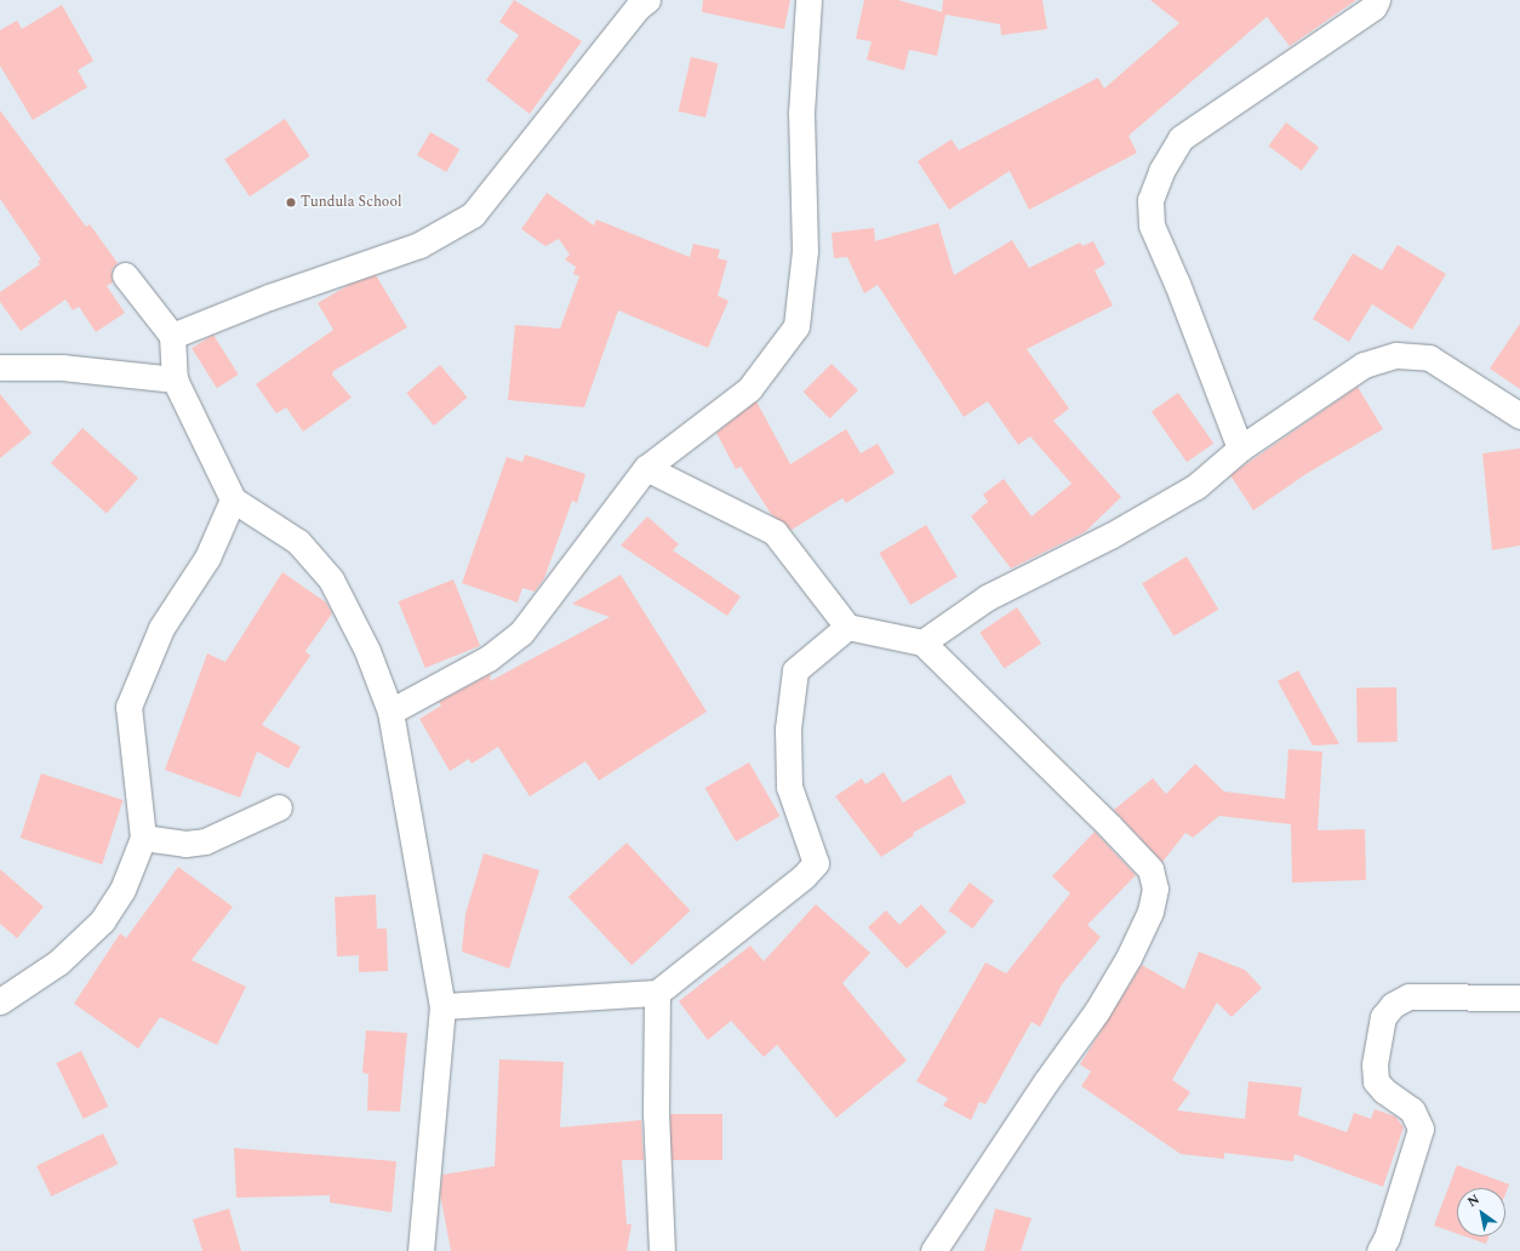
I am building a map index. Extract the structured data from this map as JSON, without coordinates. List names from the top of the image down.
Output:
{
  "places": ["Tundula School"],
  "north": "top left"
}
